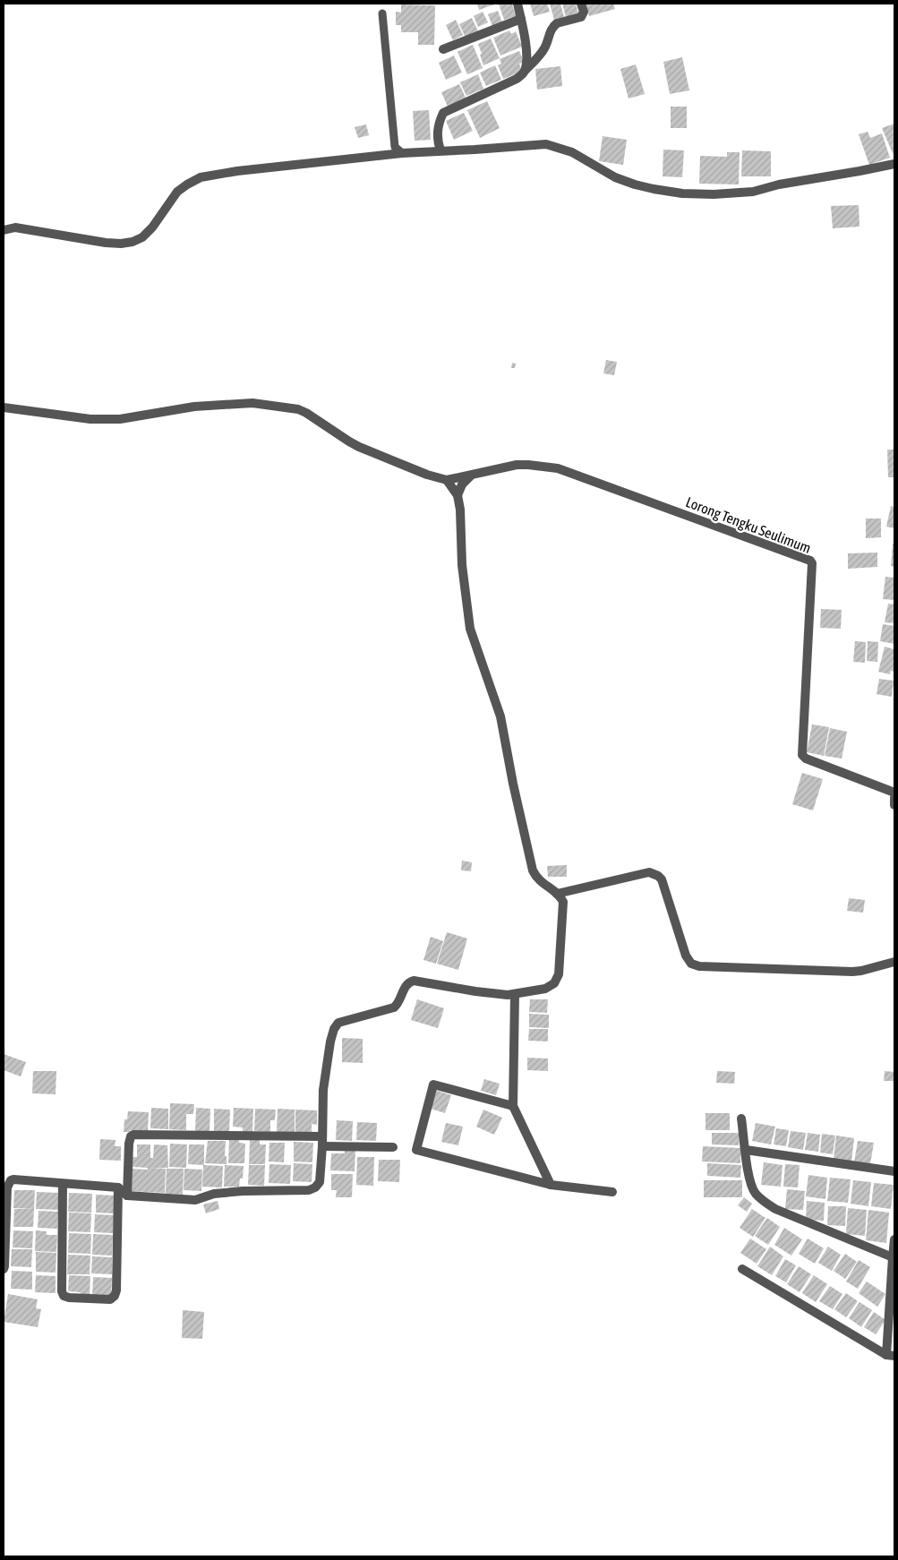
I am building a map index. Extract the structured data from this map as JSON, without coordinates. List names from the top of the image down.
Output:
{
  "streets": {
    "street": ["Lorong Tengku Seulimum"]
  }
}
